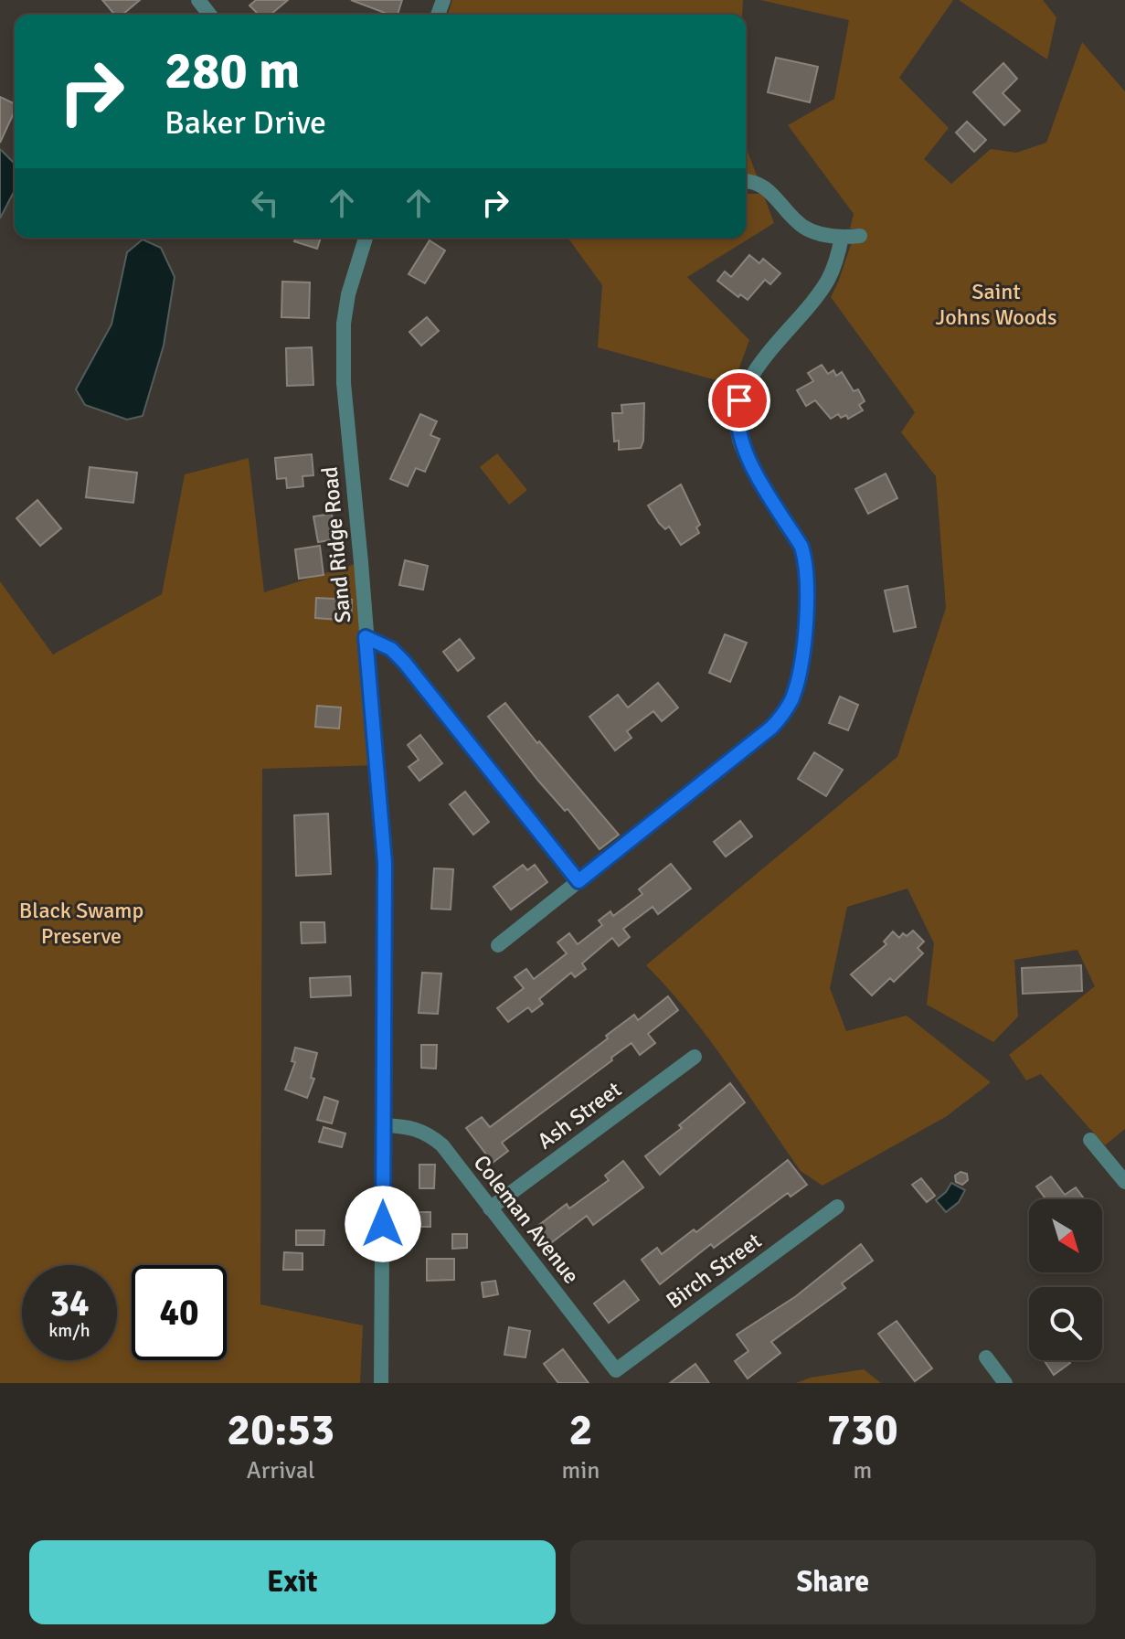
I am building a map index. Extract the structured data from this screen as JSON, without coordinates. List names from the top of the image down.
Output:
{
  "streets": {
    "street": [
      "Sand Ridge Road",
      "Ash Street",
      "Coleman Avenue",
      "Birch Street"
    ]
  },
  "crossings": [
    ["Sand Ridge Road", "Coleman Avenue"],
    ["Ash Street", "Coleman Avenue"],
    ["Coleman Avenue", "Birch Street"]
  ],
  "parks": ["Saint Johns Woods", "Black Swamp Preserve"],
  "north": "bottom right",
  "page": {
    "turn": ["280 m", "Baker Drive"],
    "speed": "34 km/h",
    "limit": "40",
    "eta": [
      "20:53",
      "Arrival",
      "2",
      "min",
      "730",
      "m"
    ],
    "buttons": ["Exit", "Share"]
  }
}
